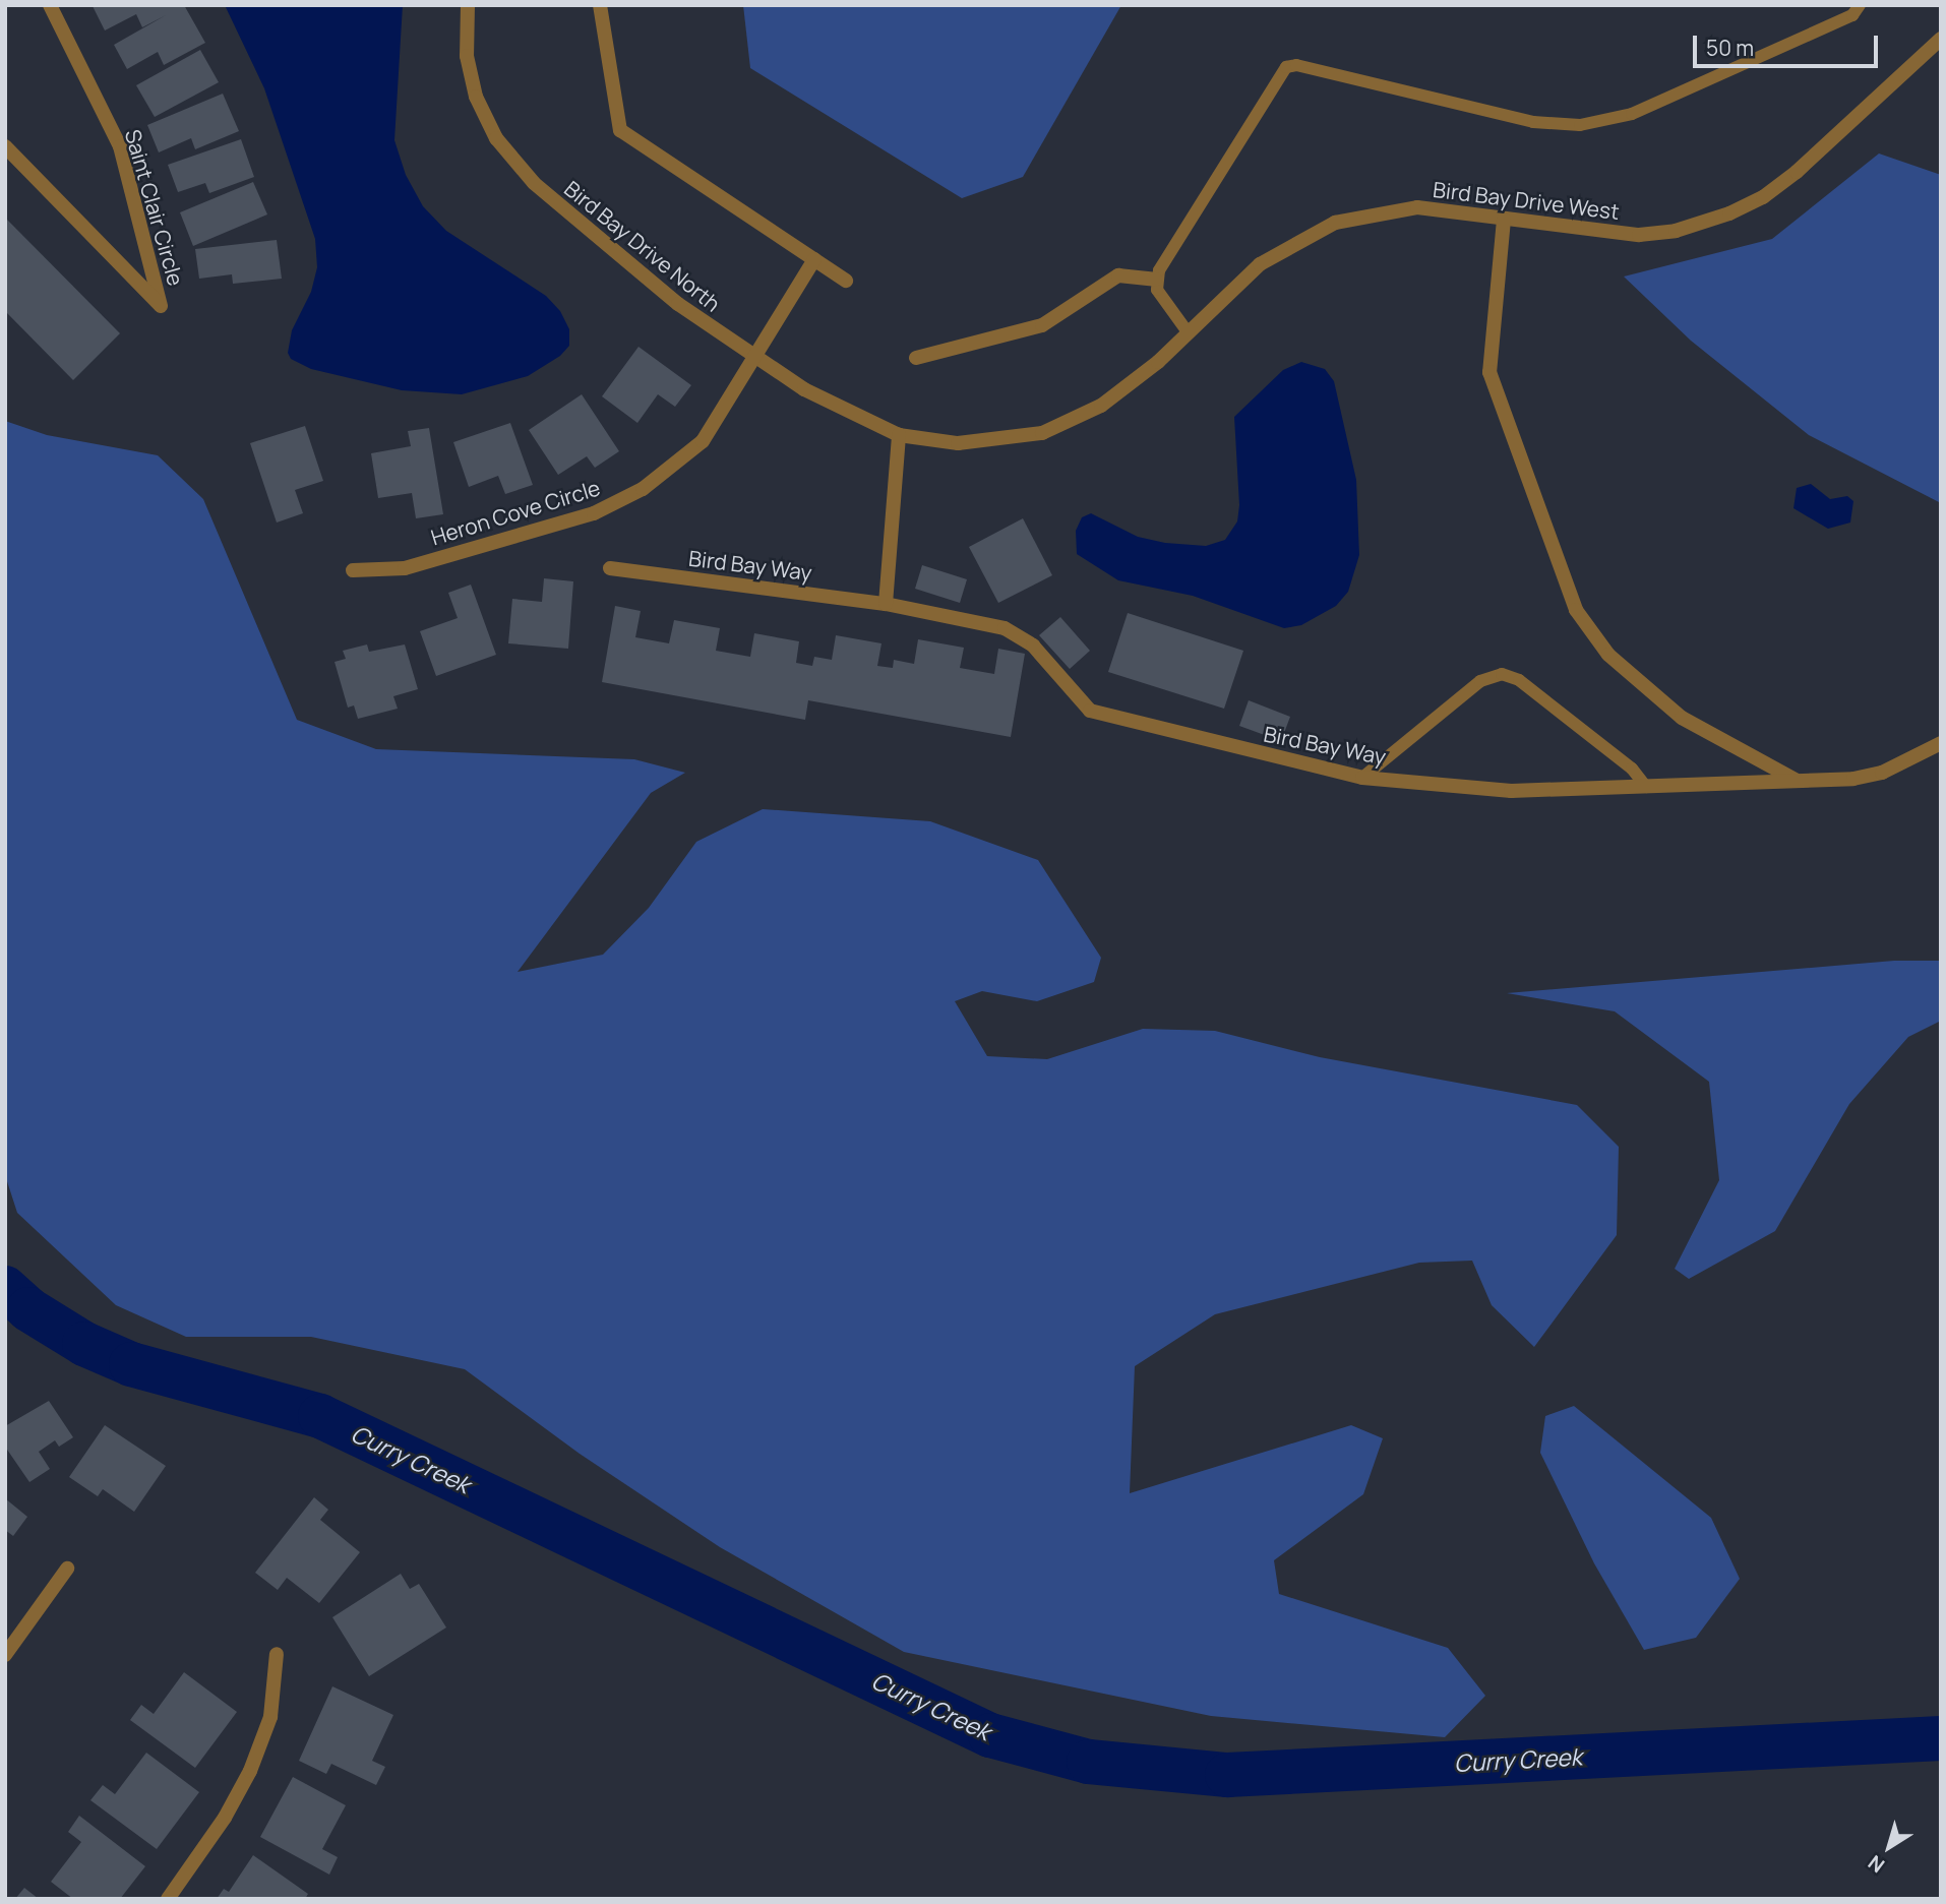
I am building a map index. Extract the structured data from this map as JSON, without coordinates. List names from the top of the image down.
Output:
{
  "streets": {
    "street": [
      "Bird Bay Drive West",
      "Saint Clair Circle",
      "Bird Bay Drive North",
      "Heron Cove Circle",
      "Bird Bay Way"
    ]
  },
  "crossings": [
    ["Bird Bay Drive West", "Bird Bay Drive North"],
    ["Bird Bay Drive North", "Heron Cove Circle"]
  ],
  "water": ["Curry Creek"],
  "scale_bar": "50 m",
  "north": "bottom left"
}
